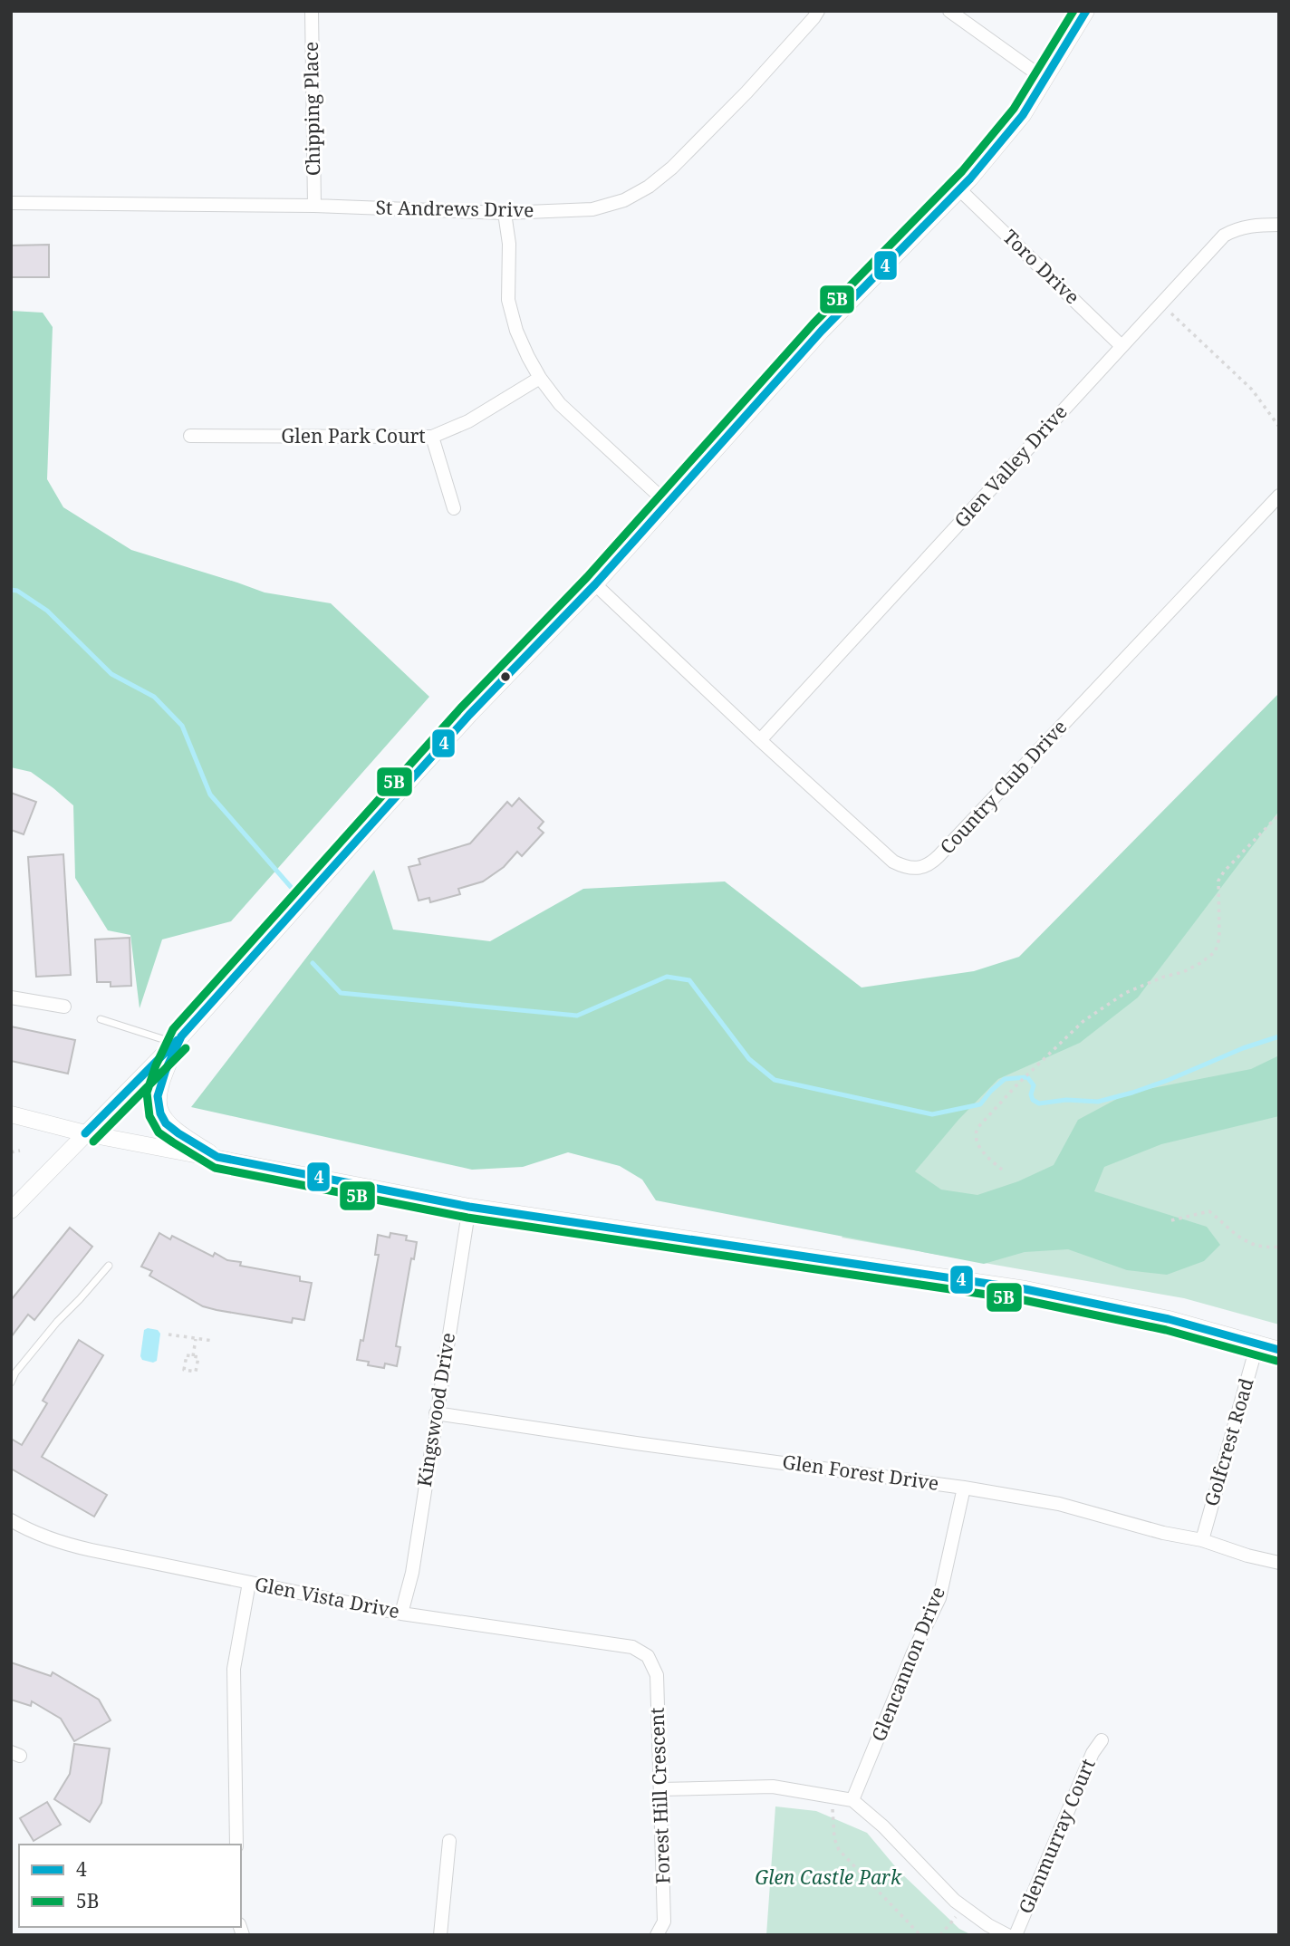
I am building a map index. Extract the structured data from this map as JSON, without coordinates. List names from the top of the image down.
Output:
{
  "streets": {
    "street": [
      "Chipping Place",
      "St Andrews Drive",
      "Toro Drive",
      "Glen Park Court",
      "Glen Valley Drive",
      "Country Club Drive",
      "Kingswood Drive",
      "Golfcrest Road",
      "Glen Forest Drive",
      "Glen Vista Drive",
      "Glencannon Drive",
      "Forest Hill Crescent",
      "Glenmurray Court"
    ]
  },
  "crossings": [
    ["Chipping Place", "St Andrews Drive"],
    ["Toro Drive", "Glen Valley Drive"],
    ["Glen Valley Drive", "Country Club Drive"],
    ["Kingswood Drive", "Glen Forest Drive"],
    ["Kingswood Drive", "Glen Vista Drive"],
    ["Golfcrest Road", "Glen Forest Drive"],
    ["Glen Forest Drive", "Glencannon Drive"],
    ["Glen Vista Drive", "Forest Hill Crescent"]
  ],
  "parks": ["Glen Castle Park"],
  "lines": ["transit line 4", "transit line 5B"],
  "legend": ["4", "5B"]
}
